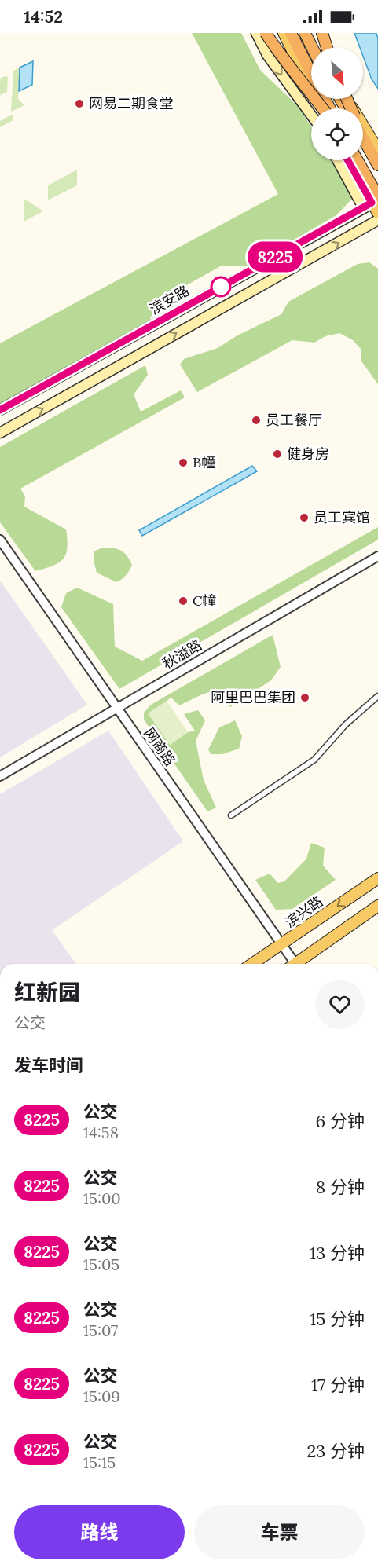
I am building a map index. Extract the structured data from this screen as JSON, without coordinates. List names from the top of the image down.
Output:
{
  "streets": {
    "main road": ["滨安路", "滨兴路"],
    "street": ["秋溢路", "网商路"]
  },
  "crossings": [
    ["秋溢路", "网商路"],
    ["网商路", "滨兴路"]
  ],
  "places": [
    "网易二期食堂",
    "员工餐厅",
    "健身房",
    "B幢",
    "员工宾馆",
    "C幢",
    "阿里巴巴集团"
  ],
  "lines": ["bus line 8225"],
  "north": "bottom right",
  "page": {
    "status": "14:52",
    "on_map": "8225",
    "heading": [
      ["红新园", "公交"],
      "发车时间"
    ],
    "list": [
      {
        "mark": "8225",
        "name": "公交",
        "note": "14:58",
        "value": "6 分钟"
      },
      {
        "mark": "8225",
        "name": "公交",
        "note": "15:00",
        "value": "8 分钟"
      },
      {
        "mark": "8225",
        "name": "公交",
        "note": "15:05",
        "value": "13 分钟"
      },
      {
        "mark": "8225",
        "name": "公交",
        "note": "15:07",
        "value": "15 分钟"
      },
      {
        "mark": "8225",
        "name": "公交",
        "note": "15:09",
        "value": "17 分钟"
      },
      {
        "mark": "8225",
        "name": "公交",
        "note": "15:15",
        "value": "23 分钟"
      }
    ],
    "buttons": ["路线", "车票"]
  }
}
